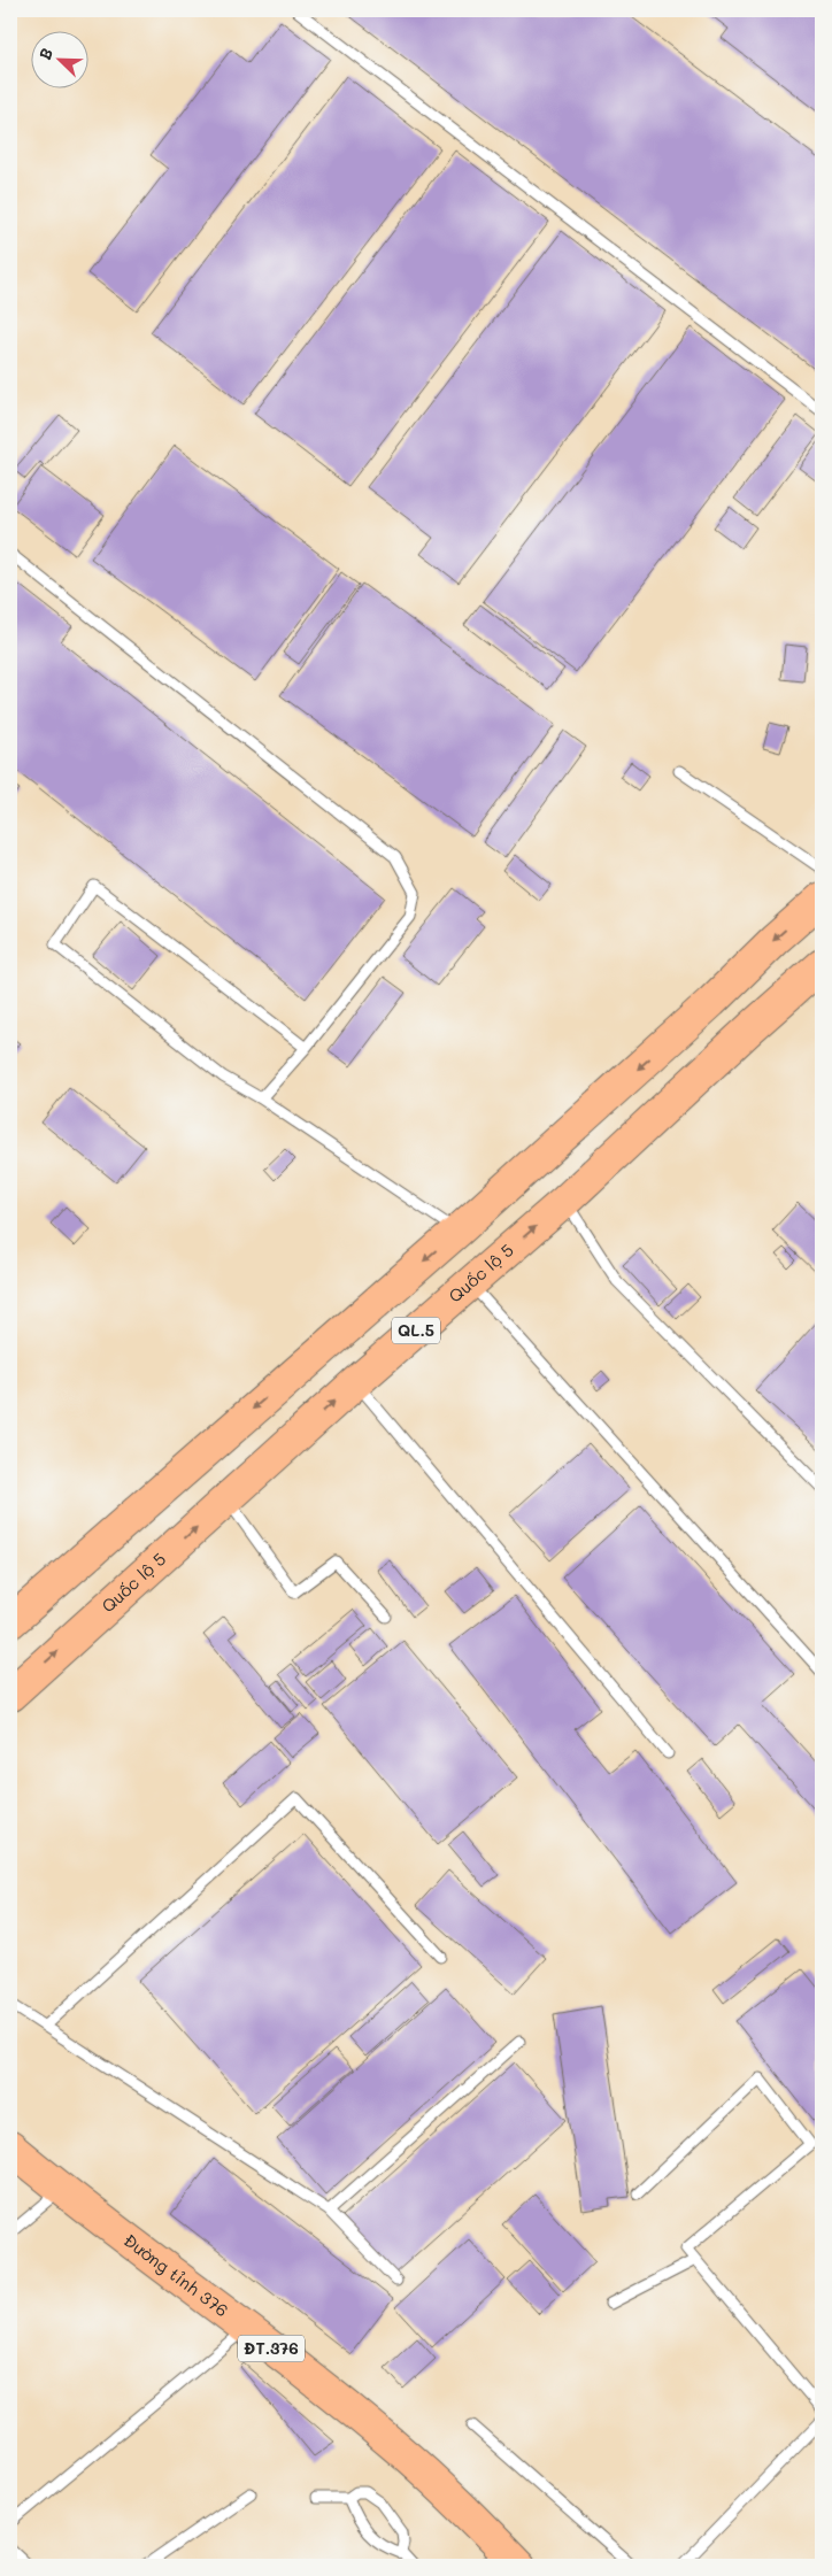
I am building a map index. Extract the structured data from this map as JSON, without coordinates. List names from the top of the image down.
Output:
{
  "streets": {
    "main road": [
      "Quốc lộ 5",
      "QL.5",
      "Đường tỉnh 376",
      "ĐT.376"
    ]
  },
  "north": "top left"
}
